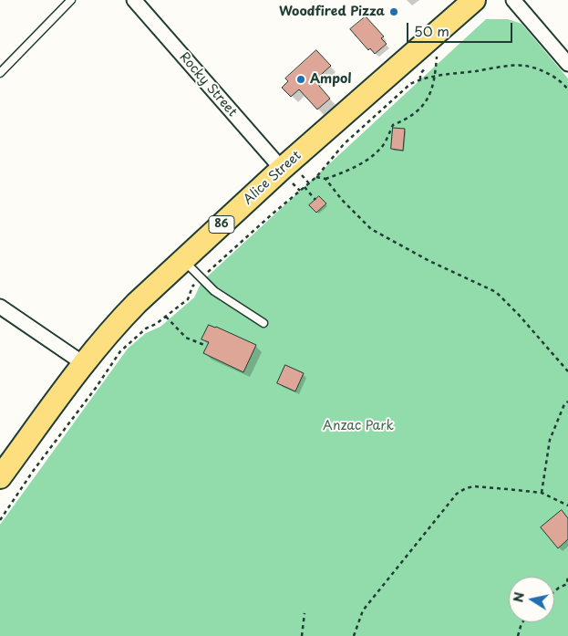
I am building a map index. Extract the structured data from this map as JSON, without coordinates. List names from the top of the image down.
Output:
{
  "streets": {
    "main road": ["Alice Street", "86"],
    "street": ["Rocky Street"]
  },
  "crossings": [
    ["Rocky Street", "Alice Street"]
  ],
  "parks": ["Anzac Park"],
  "places": ["Woodfired Pizza", "Ampol"],
  "scale_bar": "50 m",
  "north": "left"
}
